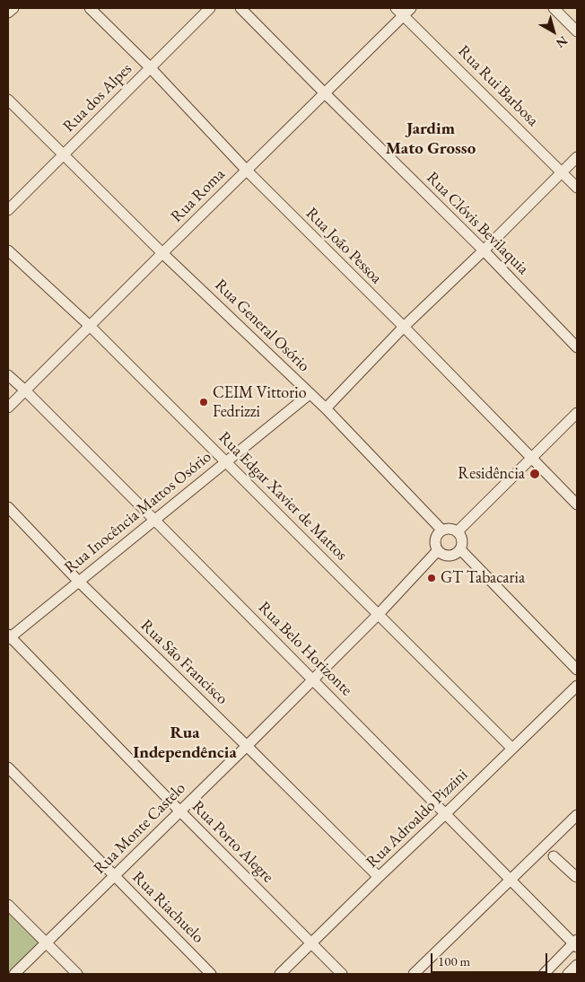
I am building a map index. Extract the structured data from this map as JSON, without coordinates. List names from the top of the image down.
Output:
{
  "streets": {
    "street": [
      "Rua Rui Barbosa",
      "Rua dos Alpes",
      "Rua Roma",
      "Rua Clóvis Bevilaquia",
      "Rua João Pessoa",
      "Rua General Osório",
      "Rua Edgar Xavier de Mattos",
      "Rua Inocência Mattos Osório",
      "Rua Belo Horizonte",
      "Rua São Francisco",
      "Rua Adroaldo Pizzini",
      "Rua Monte Castelo",
      "Rua Porto Alegre",
      "Rua Riachuelo"
    ]
  },
  "crossings": [
    ["Rua Rui Barbosa", "Rua Roma"],
    ["Rua dos Alpes", "Rua João Pessoa"],
    ["Rua dos Alpes", "Rua General Osório"],
    ["Rua Roma", "Rua Clóvis Bevilaquia"],
    ["Rua Roma", "Rua João Pessoa"],
    ["Rua Roma", "Rua General Osório"],
    ["Rua Roma", "Rua Edgar Xavier de Mattos"],
    ["Rua Roma", "Rua Belo Horizonte"],
    ["Rua General Osório", "Rua Inocência Mattos Osório"],
    ["Rua General Osório", "Rua Monte Castelo"],
    ["Rua Edgar Xavier de Mattos", "Rua Inocência Mattos Osório"],
    ["Rua Edgar Xavier de Mattos", "Rua Adroaldo Pizzini"],
    ["Rua Edgar Xavier de Mattos", "Rua Monte Castelo"],
    ["Rua Inocência Mattos Osório", "Rua Belo Horizonte"],
    ["Rua Inocência Mattos Osório", "Rua São Francisco"],
    ["Rua Inocência Mattos Osório", "Rua Porto Alegre"],
    ["Rua Belo Horizonte", "Rua Adroaldo Pizzini"],
    ["Rua Belo Horizonte", "Rua Monte Castelo"],
    ["Rua São Francisco", "Rua Adroaldo Pizzini"],
    ["Rua São Francisco", "Rua Monte Castelo"],
    ["Rua Adroaldo Pizzini", "Rua Porto Alegre"],
    ["Rua Monte Castelo", "Rua Porto Alegre"],
    ["Rua Monte Castelo", "Rua Riachuelo"]
  ],
  "districts": ["Jardim Mato Grosso", "Rua Independência"],
  "places": ["CEIM Vittorio Fedrizzi", "Residência", "GT Tabacaria"],
  "scale_bar": "100 m",
  "north": "bottom right"
}
